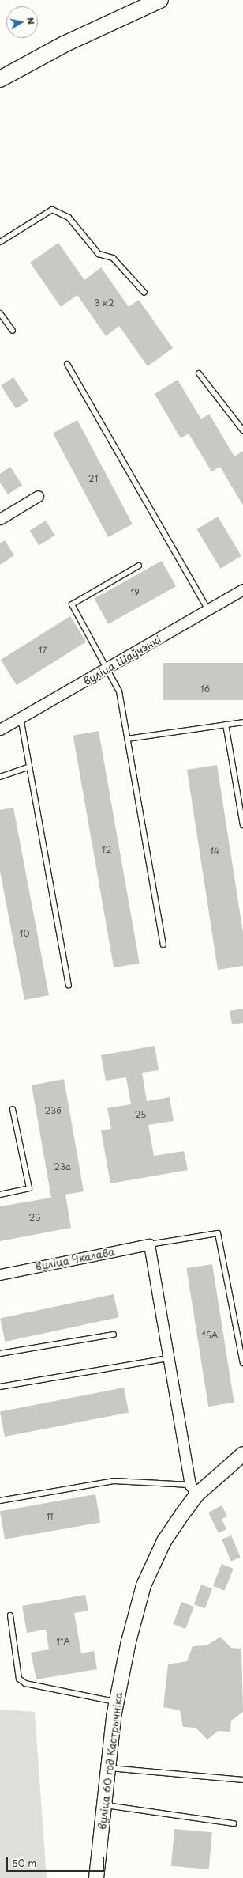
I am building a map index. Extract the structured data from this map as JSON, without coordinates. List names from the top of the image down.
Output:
{
  "streets": {
    "street": ["вуліца Шаўчэнкі", "вуліца Чкалава", "вуліца 60 год Кастрычніка"]
  },
  "house_numbers": [
    "3 к2",
    "21",
    "19",
    "17",
    "16",
    "12",
    "14",
    "10",
    "23б",
    "25",
    "23а",
    "23",
    "15А",
    "11",
    "11А"
  ],
  "scale_bar": "50 m",
  "north": "right"
}
